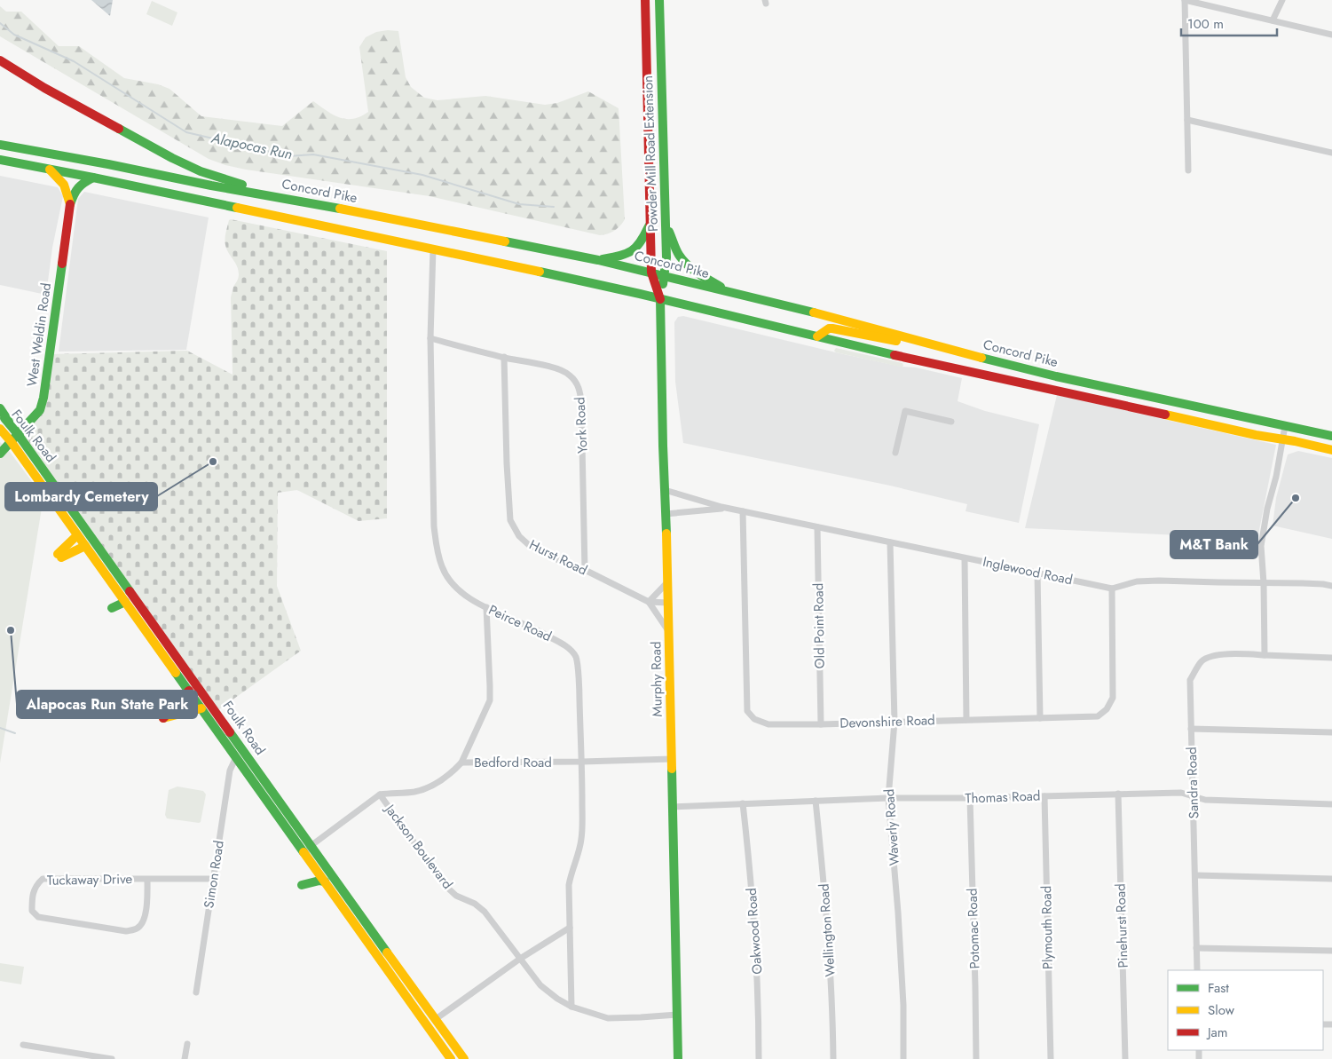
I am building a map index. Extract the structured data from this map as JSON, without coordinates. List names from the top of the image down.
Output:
{
  "streets": {
    "main road": [
      "Powder Mill Road Extension",
      "Concord Pike",
      "West Weldin Road",
      "Foulk Road",
      "Murphy Road"
    ],
    "street": [
      "York Road",
      "Hurst Road",
      "Inglewood Road",
      "Peirce Road",
      "Old Point Road",
      "Devonshire Road",
      "Bedford Road",
      "Sandra Road",
      "Thomas Road",
      "Waverly Road",
      "Jackson Boulevard",
      "Simon Road",
      "Tuckaway Drive",
      "Pinehurst Road",
      "Plymouth Road",
      "Potomac Road",
      "Wellington Road",
      "Oakwood Road"
    ]
  },
  "crossings": [
    ["Powder Mill Road Extension", "Concord Pike"],
    ["Powder Mill Road Extension", "Murphy Road"],
    ["Concord Pike", "Peirce Road"],
    ["Concord Pike", "Murphy Road"],
    ["West Weldin Road", "Foulk Road"],
    ["York Road", "Hurst Road"],
    ["York Road", "Peirce Road"],
    ["Foulk Road", "Simon Road"],
    ["Hurst Road", "Murphy Road"],
    ["Inglewood Road", "Old Point Road"],
    ["Inglewood Road", "Murphy Road"],
    ["Inglewood Road", "Devonshire Road"],
    ["Inglewood Road", "Waverly Road"],
    ["Peirce Road", "Bedford Road"],
    ["Peirce Road", "Jackson Boulevard"],
    ["Old Point Road", "Devonshire Road"],
    ["Murphy Road", "Bedford Road"],
    ["Murphy Road", "Thomas Road"],
    ["Murphy Road", "Jackson Boulevard"],
    ["Devonshire Road", "Waverly Road"],
    ["Bedford Road", "Jackson Boulevard"],
    ["Sandra Road", "Thomas Road"],
    ["Thomas Road", "Waverly Road"],
    ["Thomas Road", "Pinehurst Road"],
    ["Thomas Road", "Plymouth Road"],
    ["Thomas Road", "Potomac Road"],
    ["Thomas Road", "Wellington Road"],
    ["Thomas Road", "Oakwood Road"],
    ["Simon Road", "Tuckaway Drive"]
  ],
  "water": ["Alapocas Run"],
  "places": ["Lombardy Cemetery", "M&T Bank", "Alapocas Run State Park"],
  "legend": ["Fast", "Slow", "Jam"],
  "scale_bar": "100 m"
}
